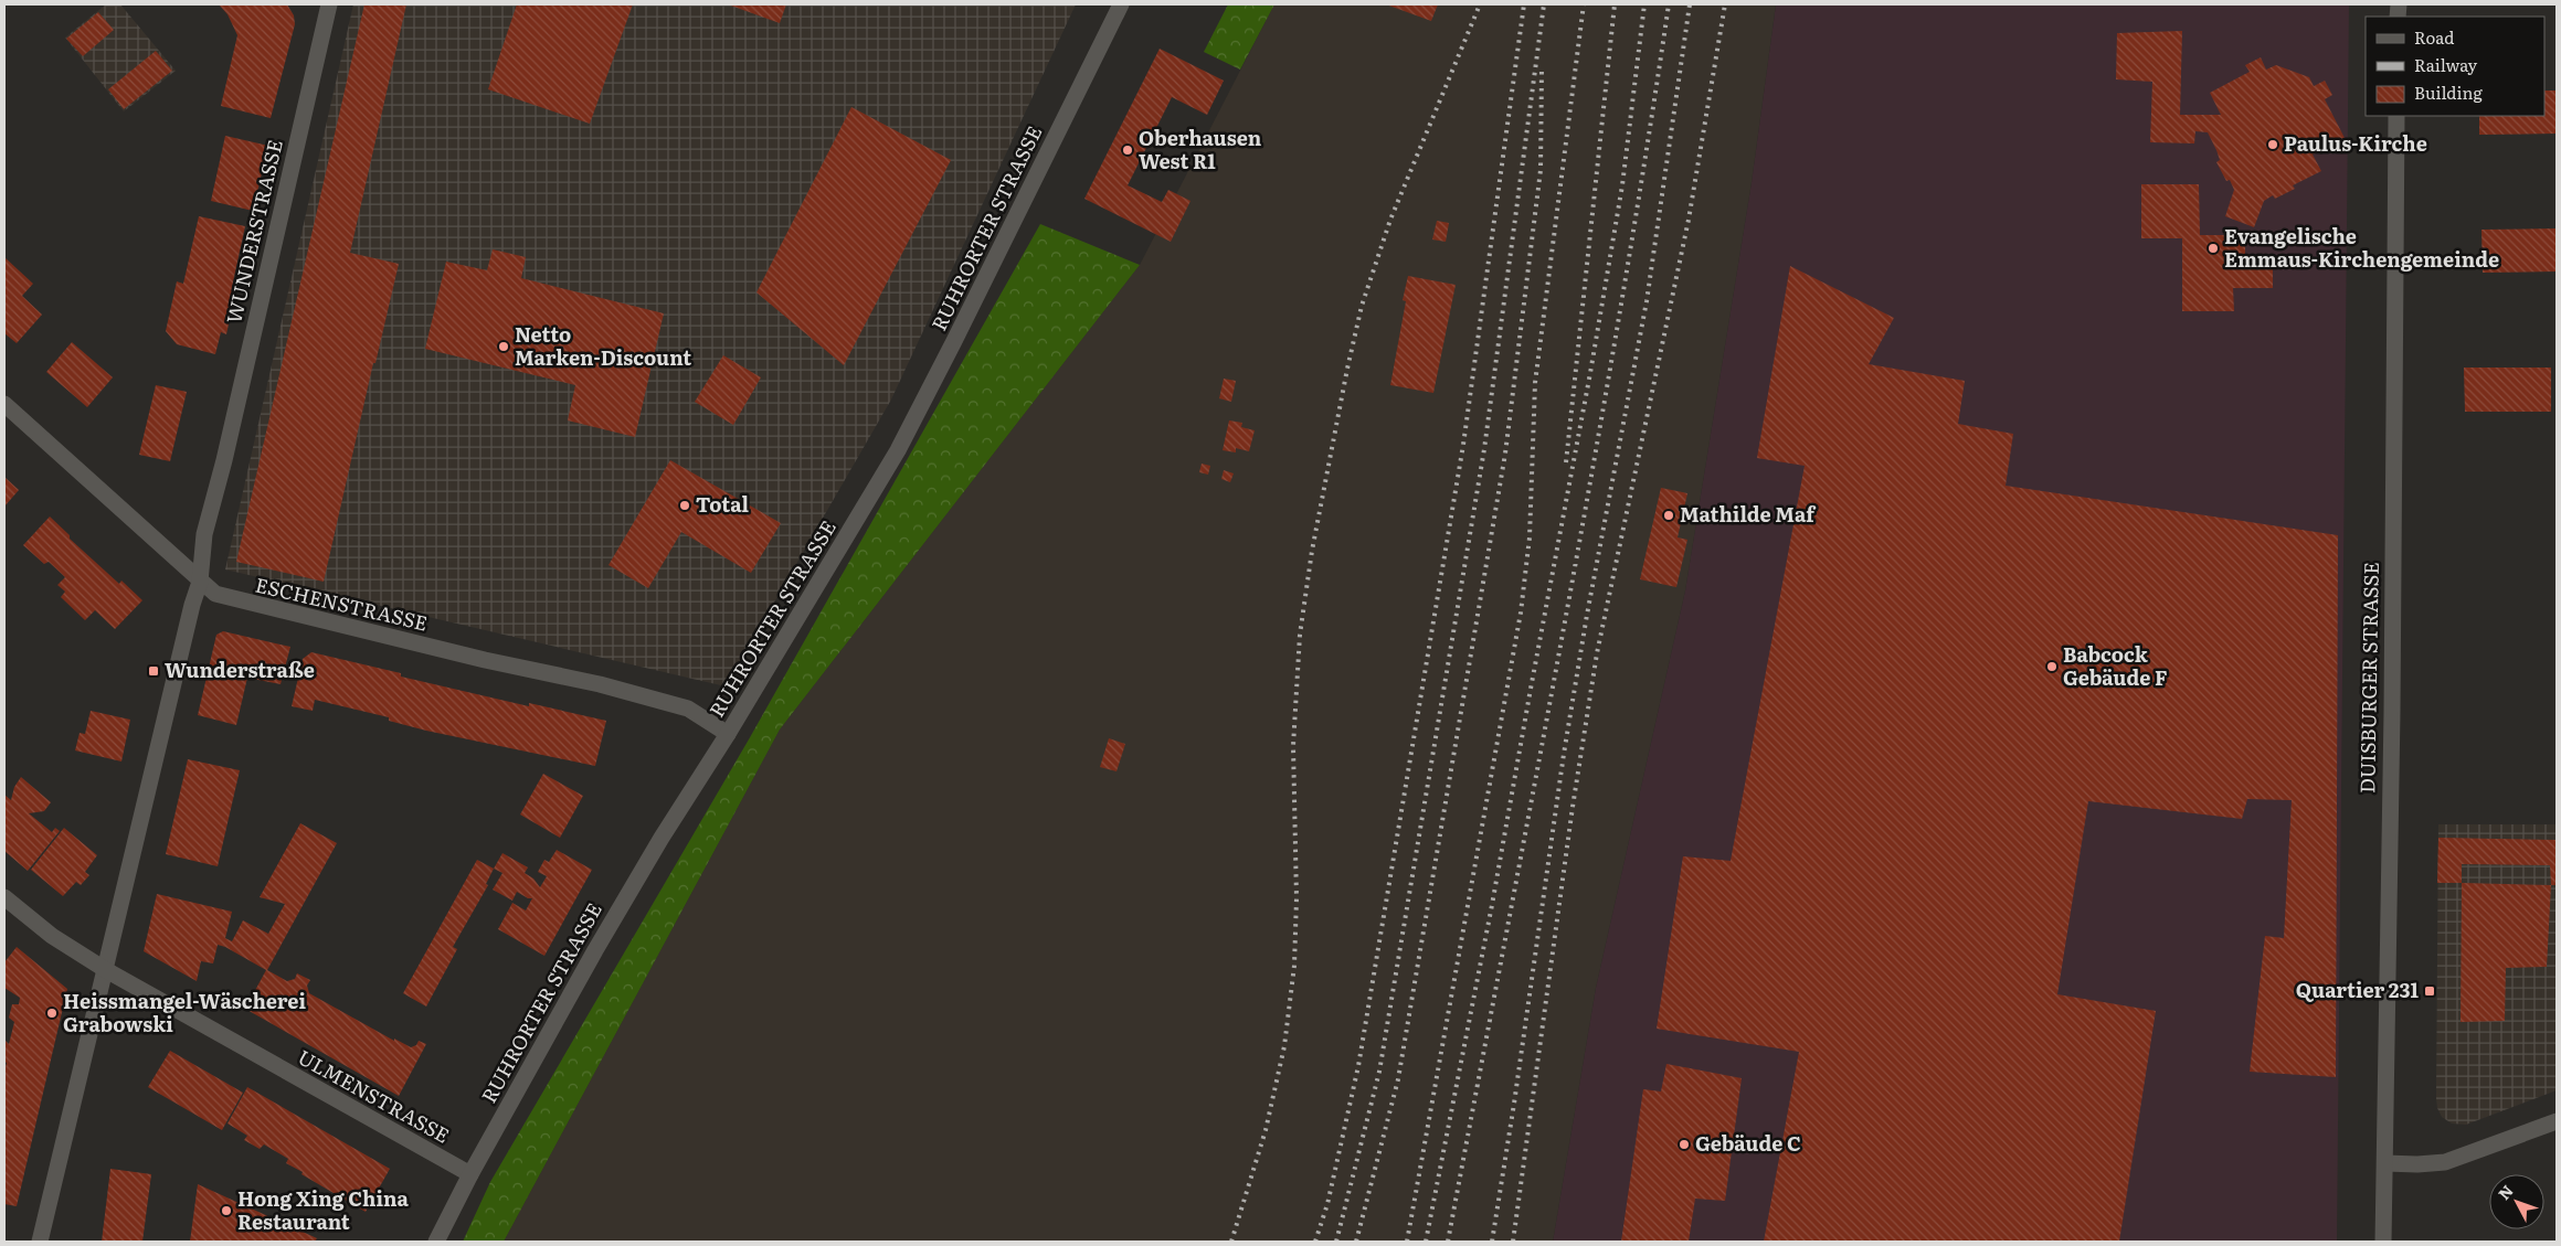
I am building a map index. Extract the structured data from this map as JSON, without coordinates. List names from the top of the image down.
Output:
{
  "streets": {
    "street": [
      "RUHRORTER STRASSE",
      "WUNDERSTRASSE",
      "ESCHENSTRASSE",
      "DUISBURGER STRASSE",
      "ULMENSTRASSE"
    ]
  },
  "crossings": [
    ["RUHRORTER STRASSE", "ESCHENSTRASSE"],
    ["RUHRORTER STRASSE", "ULMENSTRASSE"],
    ["WUNDERSTRASSE", "ESCHENSTRASSE"],
    ["WUNDERSTRASSE", "ULMENSTRASSE"]
  ],
  "places": {
    "other": [
      "Paulus-Kirche",
      "Oberhausen West R1",
      "Evangelische Emmaus-Kirchengemeinde",
      "Netto Marken-Discount",
      "Total",
      "Mathilde Maf",
      "Babcock Gebäude F",
      "Heissmangel-Wäscherei Grabowski",
      "Gebäude C",
      "Hong Xing China Restaurant"
    ],
    "transit": ["Wunderstraße", "Quartier 231"]
  },
  "legend": ["Road", "Railway", "Building"],
  "north": "top left"
}
